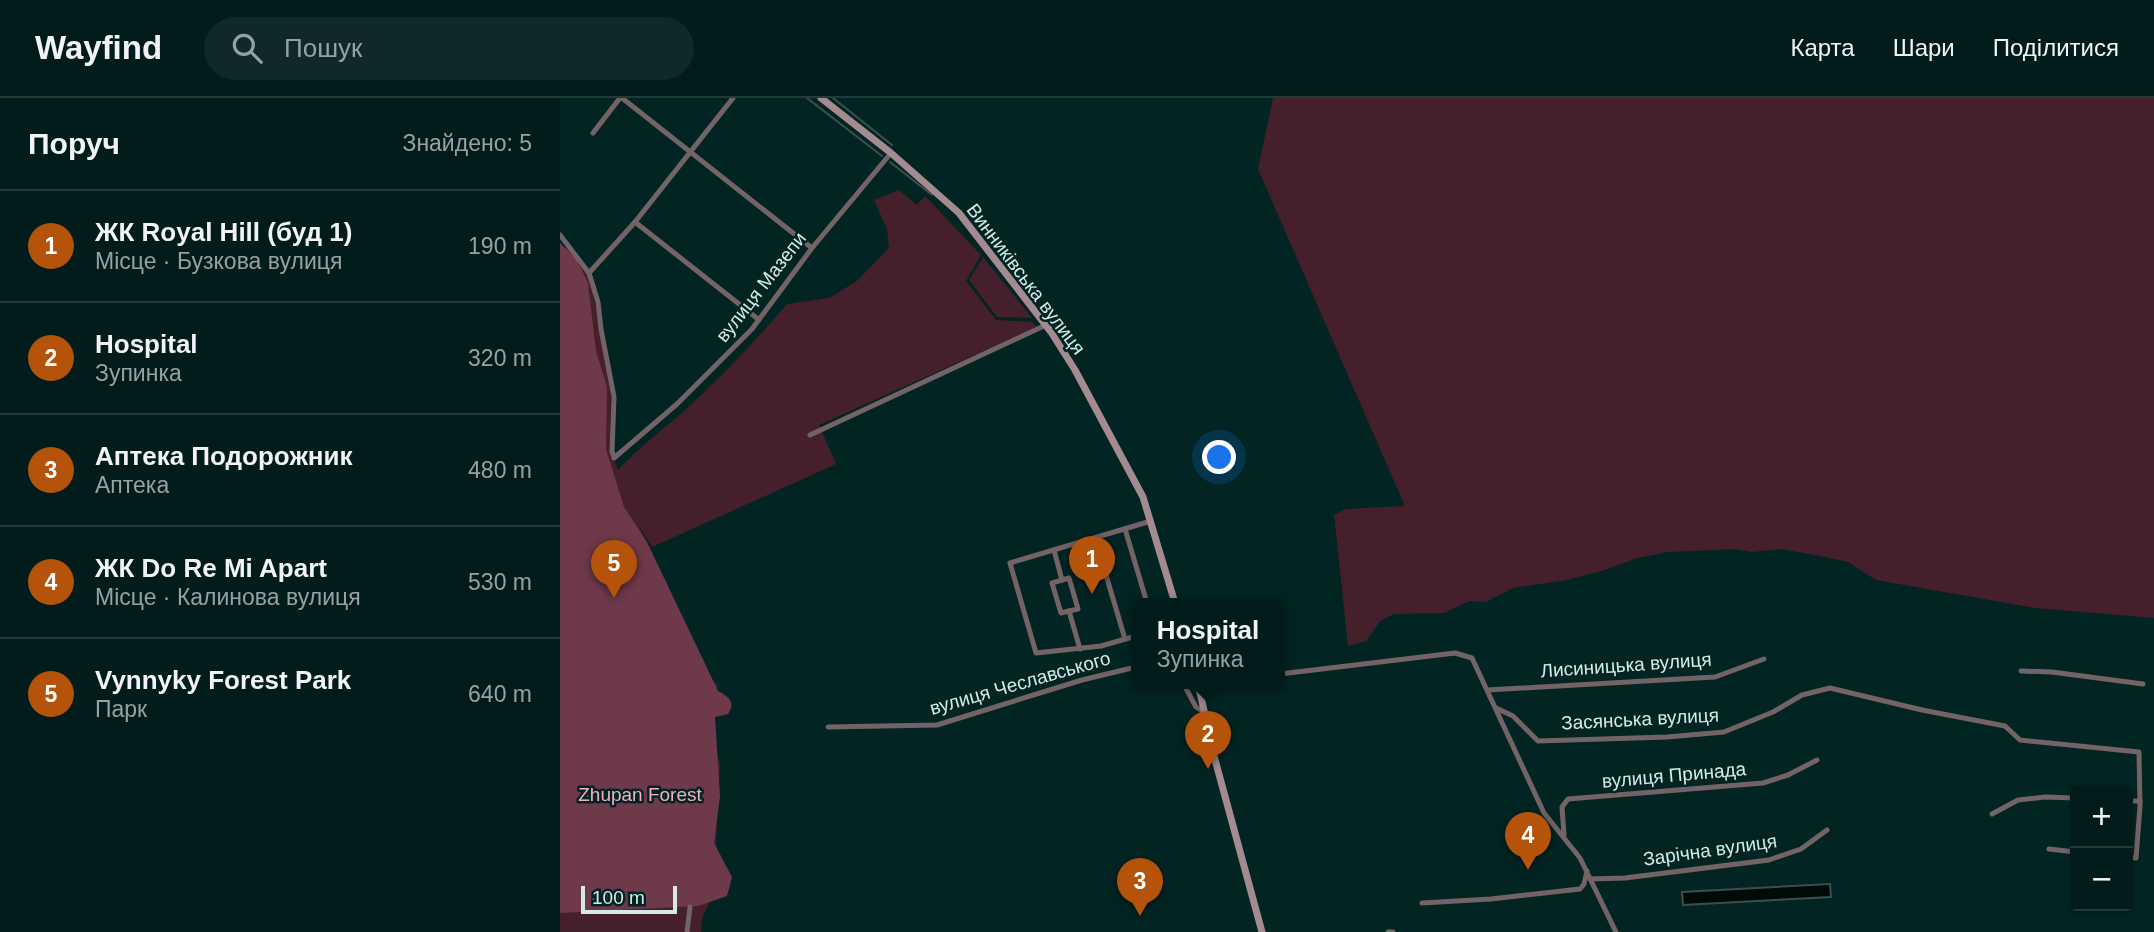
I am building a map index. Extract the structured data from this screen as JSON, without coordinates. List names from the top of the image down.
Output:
{
  "streets": {
    "main road": ["Винниківська вулиця"],
    "street": [
      "вулиця Мазепи",
      "Лисиницька вулиця",
      "вулиця Чеславського",
      "Засянська вулиця",
      "вулиця Принада",
      "Зарічна вулиця"
    ]
  },
  "crossings": [
    ["Винниківська вулиця", "вулиця Мазепи"]
  ],
  "parks": ["Zhupan Forest"],
  "scale_bar": "100 m",
  "page": {
    "header": "Wayfind",
    "search": "Пошук",
    "nav": ["Карта", "Шари", "Поділитися"],
    "heading": ["Поруч", "Знайдено: 5"],
    "list": [
      {
        "mark": "1",
        "name": "ЖК Royal Hill (буд 1)",
        "note": "Місце · Бузкова вулиця",
        "value": "190 m"
      },
      {
        "mark": "2",
        "name": "Hospital",
        "note": "Зупинка",
        "value": "320 m"
      },
      {
        "mark": "3",
        "name": "Аптека Подорожник",
        "note": "Аптека",
        "value": "480 m"
      },
      {
        "mark": "4",
        "name": "ЖК Do Re Mi Apart",
        "note": "Місце · Калинова вулиця",
        "value": "530 m"
      },
      {
        "mark": "5",
        "name": "Vynnyky Forest Park",
        "note": "Парк",
        "value": "640 m"
      }
    ],
    "pins": [
      "1",
      "5",
      "2",
      "4",
      "3"
    ],
    "popup": ["Hospital", "Зупинка"],
    "map_buttons": ["+", "−"],
    "scale": "100 m"
  }
}
